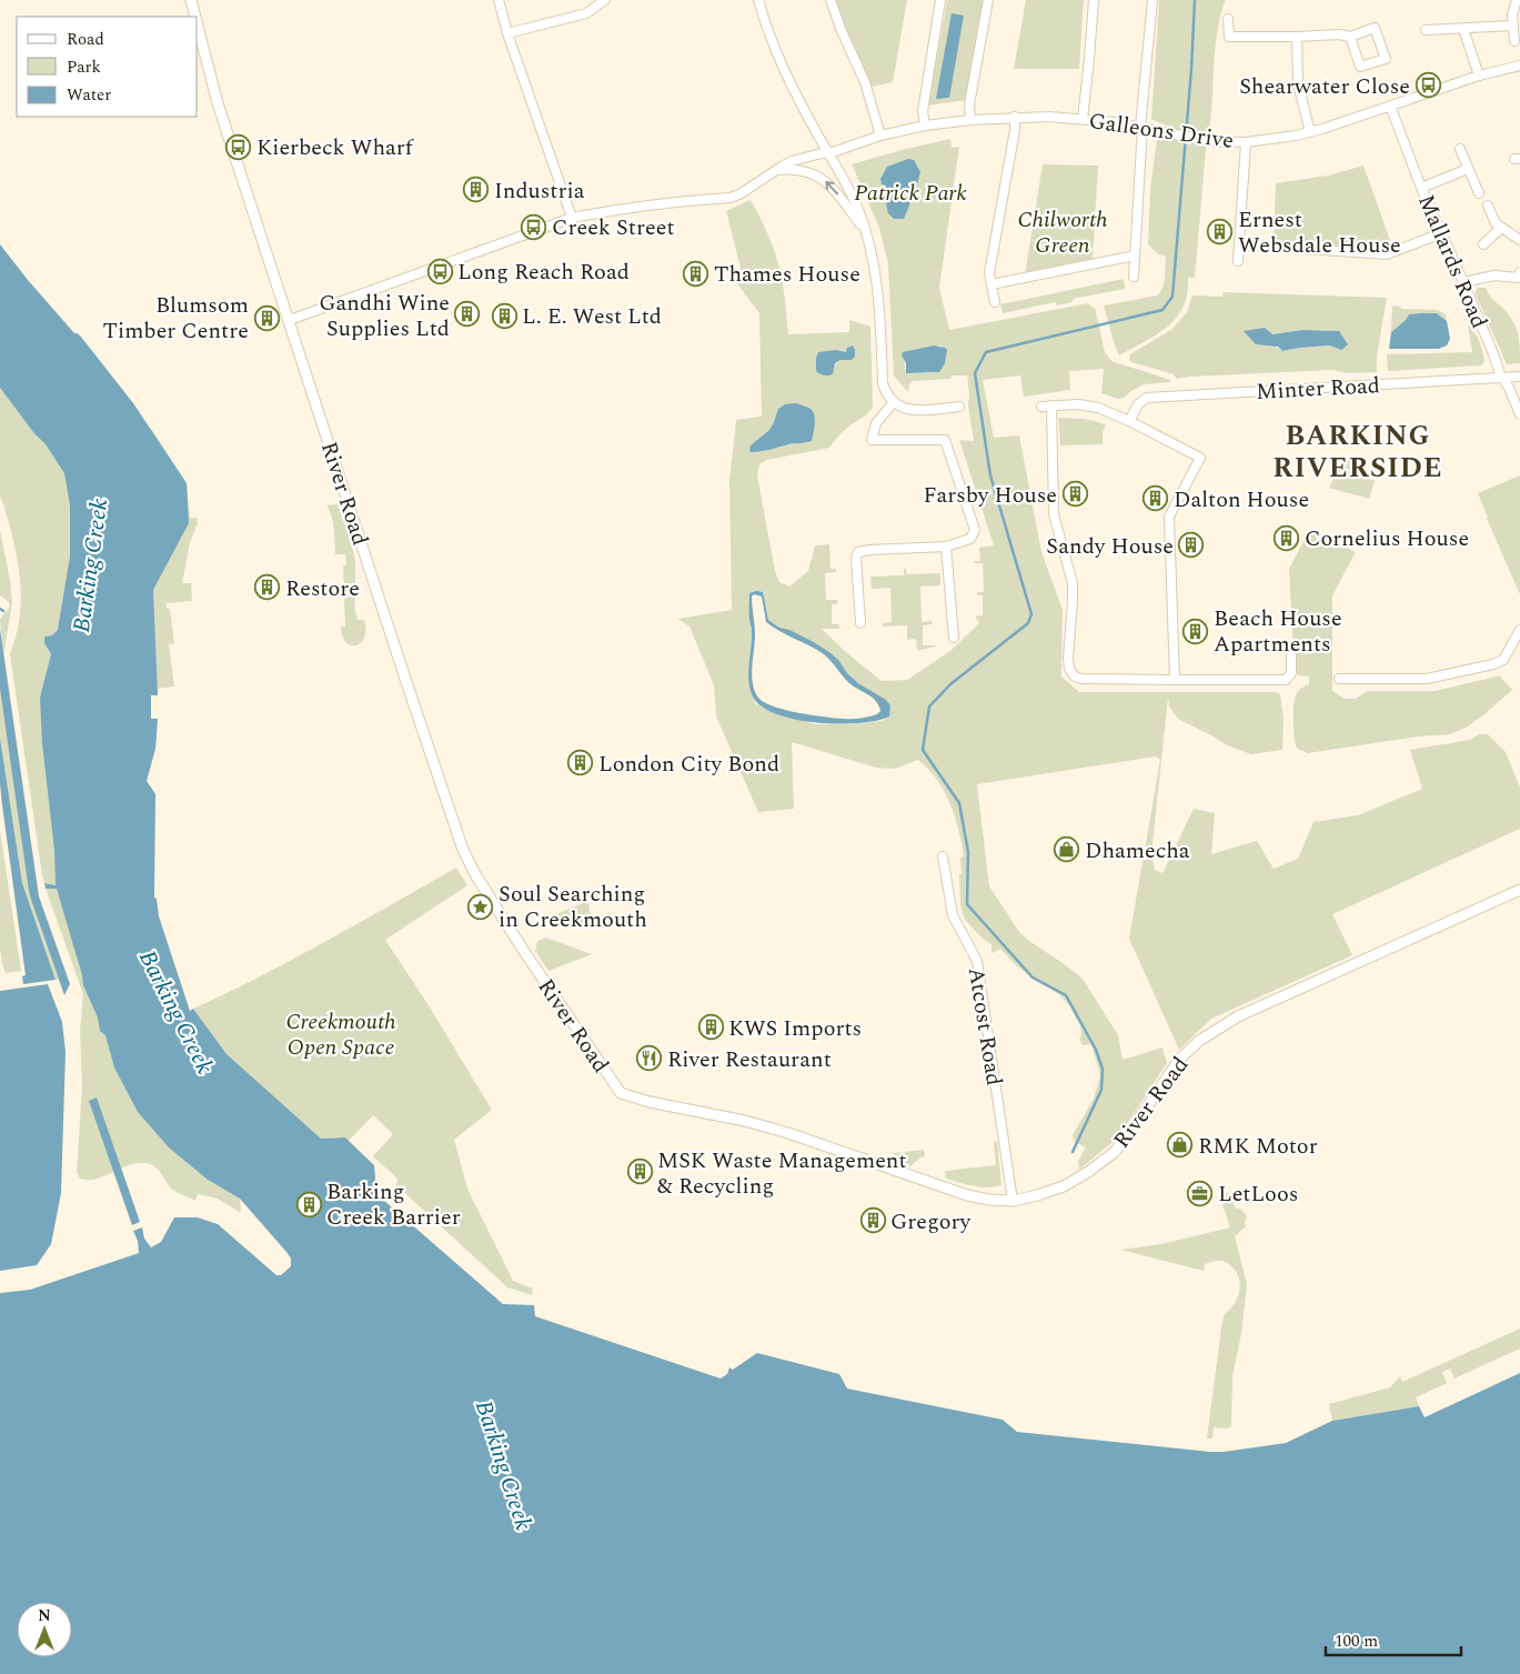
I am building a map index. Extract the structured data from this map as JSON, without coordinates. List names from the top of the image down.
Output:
{
  "streets": {
    "street": [
      "Galleons Drive",
      "Mallards Road",
      "Minter Road",
      "River Road",
      "Atcost Road"
    ]
  },
  "crossings": [
    ["Galleons Drive", "Mallards Road"],
    ["Mallards Road", "Minter Road"],
    ["River Road", "Atcost Road"]
  ],
  "districts": ["BARKING RIVERSIDE"],
  "water": ["Barking Creek"],
  "parks": ["Patrick Park", "Chilworth Green", "Creekmouth Open Space"],
  "places": {
    "bus stop": [
      "Shearwater Close",
      "Kierbeck Wharf",
      "Creek Street",
      "Long Reach Road"
    ],
    "building": [
      "Industria",
      "Ernest Websdale House",
      "Thames House",
      "Gandhi Wine Supplies Ltd",
      "L. E. West Ltd",
      "Blumsom Timber Centre",
      "Farsby House",
      "Dalton House",
      "Cornelius House",
      "Sandy House",
      "Restore",
      "Beach House Apartments",
      "London City Bond",
      "KWS Imports",
      "MSK Waste Management & Recycling",
      "Barking Creek Barrier",
      "Gregory"
    ],
    "shop": ["Dhamecha", "RMK Motor"],
    "place": ["Soul Searching in Creekmouth"],
    "restaurant": ["River Restaurant"],
    "office": ["LetLoos"]
  },
  "legend": ["Road", "Park", "Water"],
  "scale_bar": "100 m",
  "north": "top"
}
